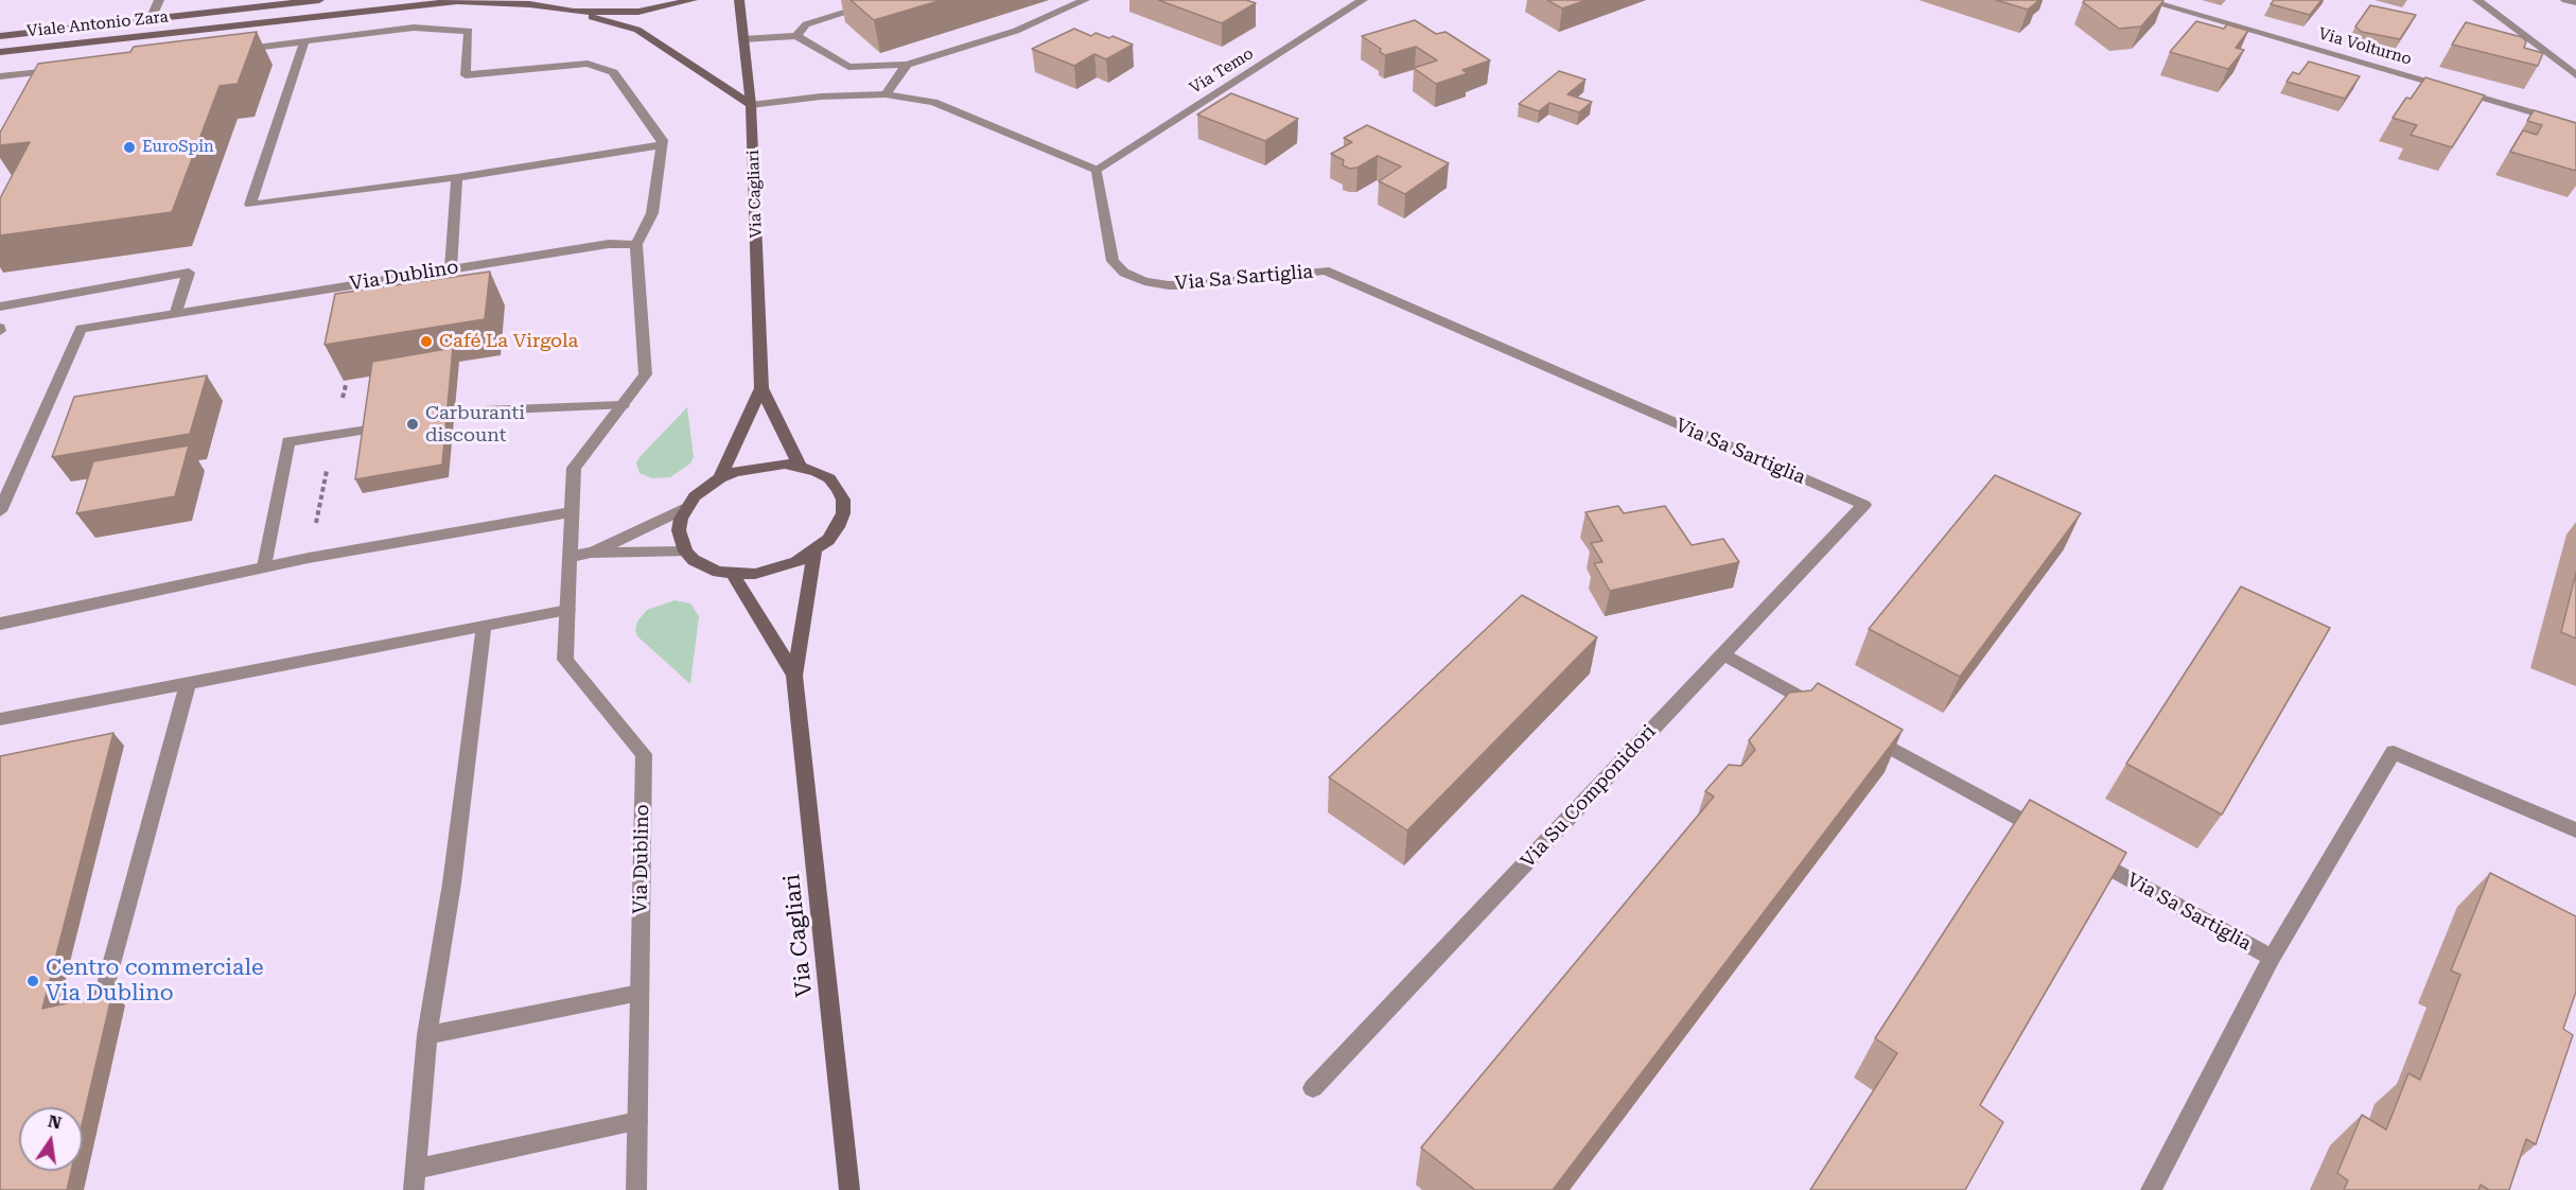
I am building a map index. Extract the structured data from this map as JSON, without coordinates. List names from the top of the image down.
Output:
{
  "streets": {
    "main road": ["Viale Antonio Zara", "Via Cagliari"],
    "street": [
      "Via Volturno",
      "Via Temo",
      "Via Dublino",
      "Via Sa Sartiglia",
      "Via Su Componidori"
    ]
  },
  "crossings": [
    ["Via Temo", "Via Sa Sartiglia"],
    ["Via Sa Sartiglia", "Via Su Componidori"]
  ],
  "places": [
    "EuroSpin",
    "Café La Virgola",
    "Carburanti discount",
    "Centro commerciale Via Dublino"
  ],
  "north": "top"
}
